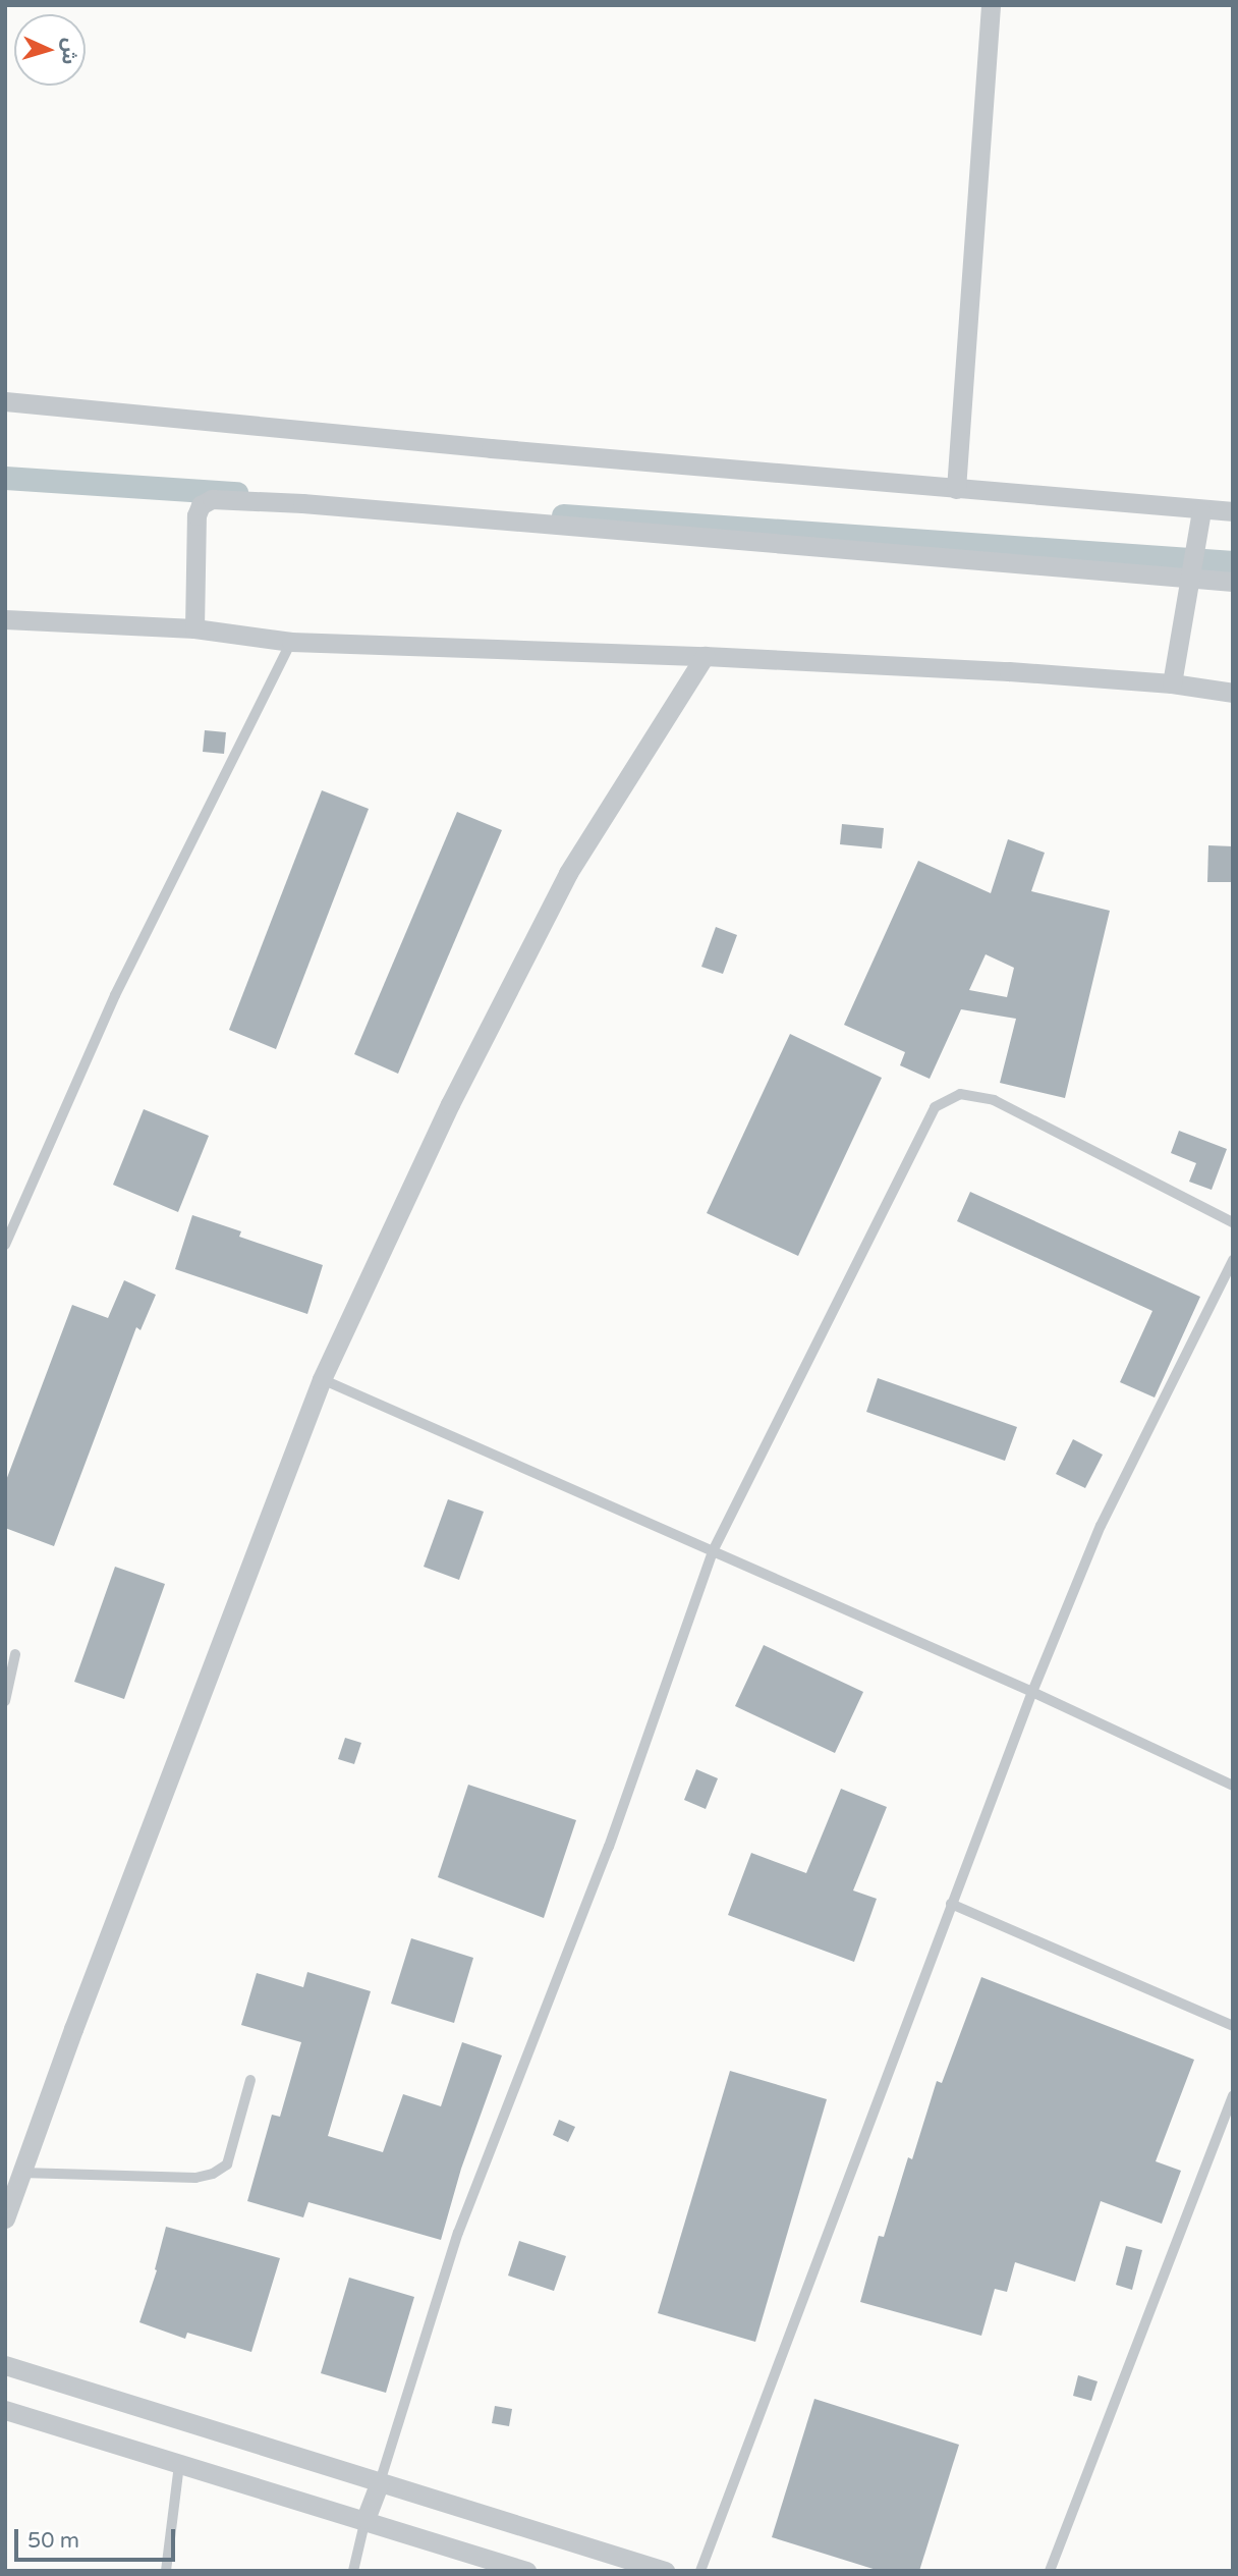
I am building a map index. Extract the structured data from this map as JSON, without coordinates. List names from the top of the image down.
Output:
{
  "scale_bar": "50 m",
  "north": "right"
}
